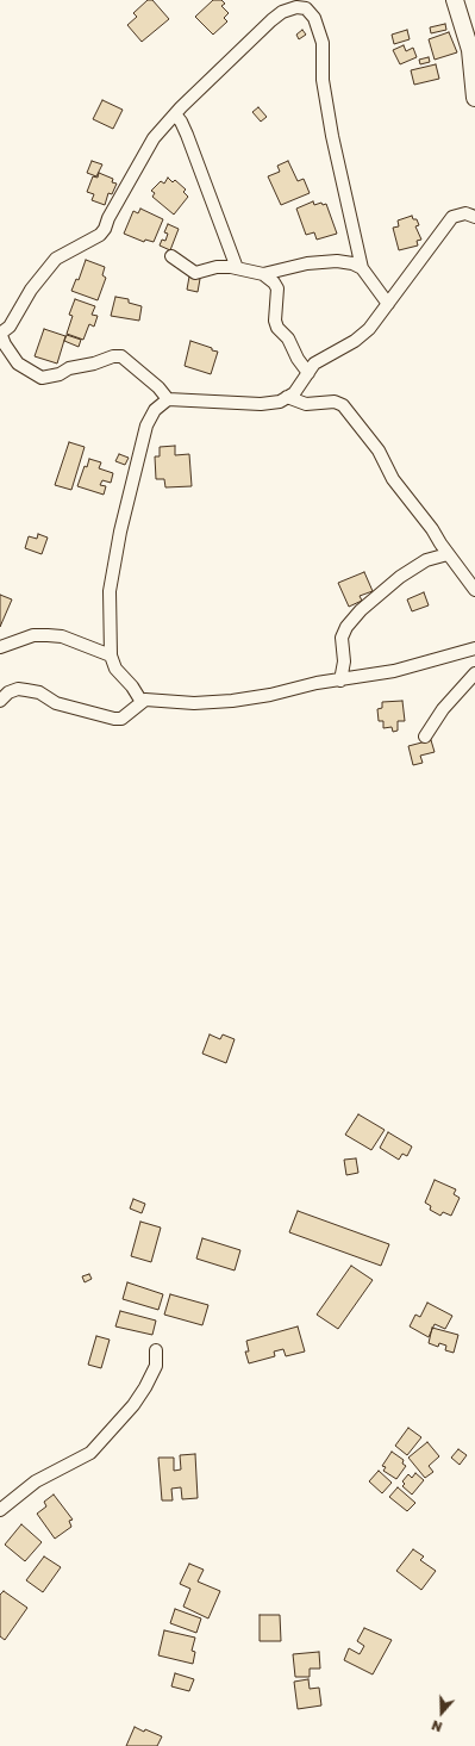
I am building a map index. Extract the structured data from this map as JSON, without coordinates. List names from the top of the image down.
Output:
{
  "north": "bottom"
}
